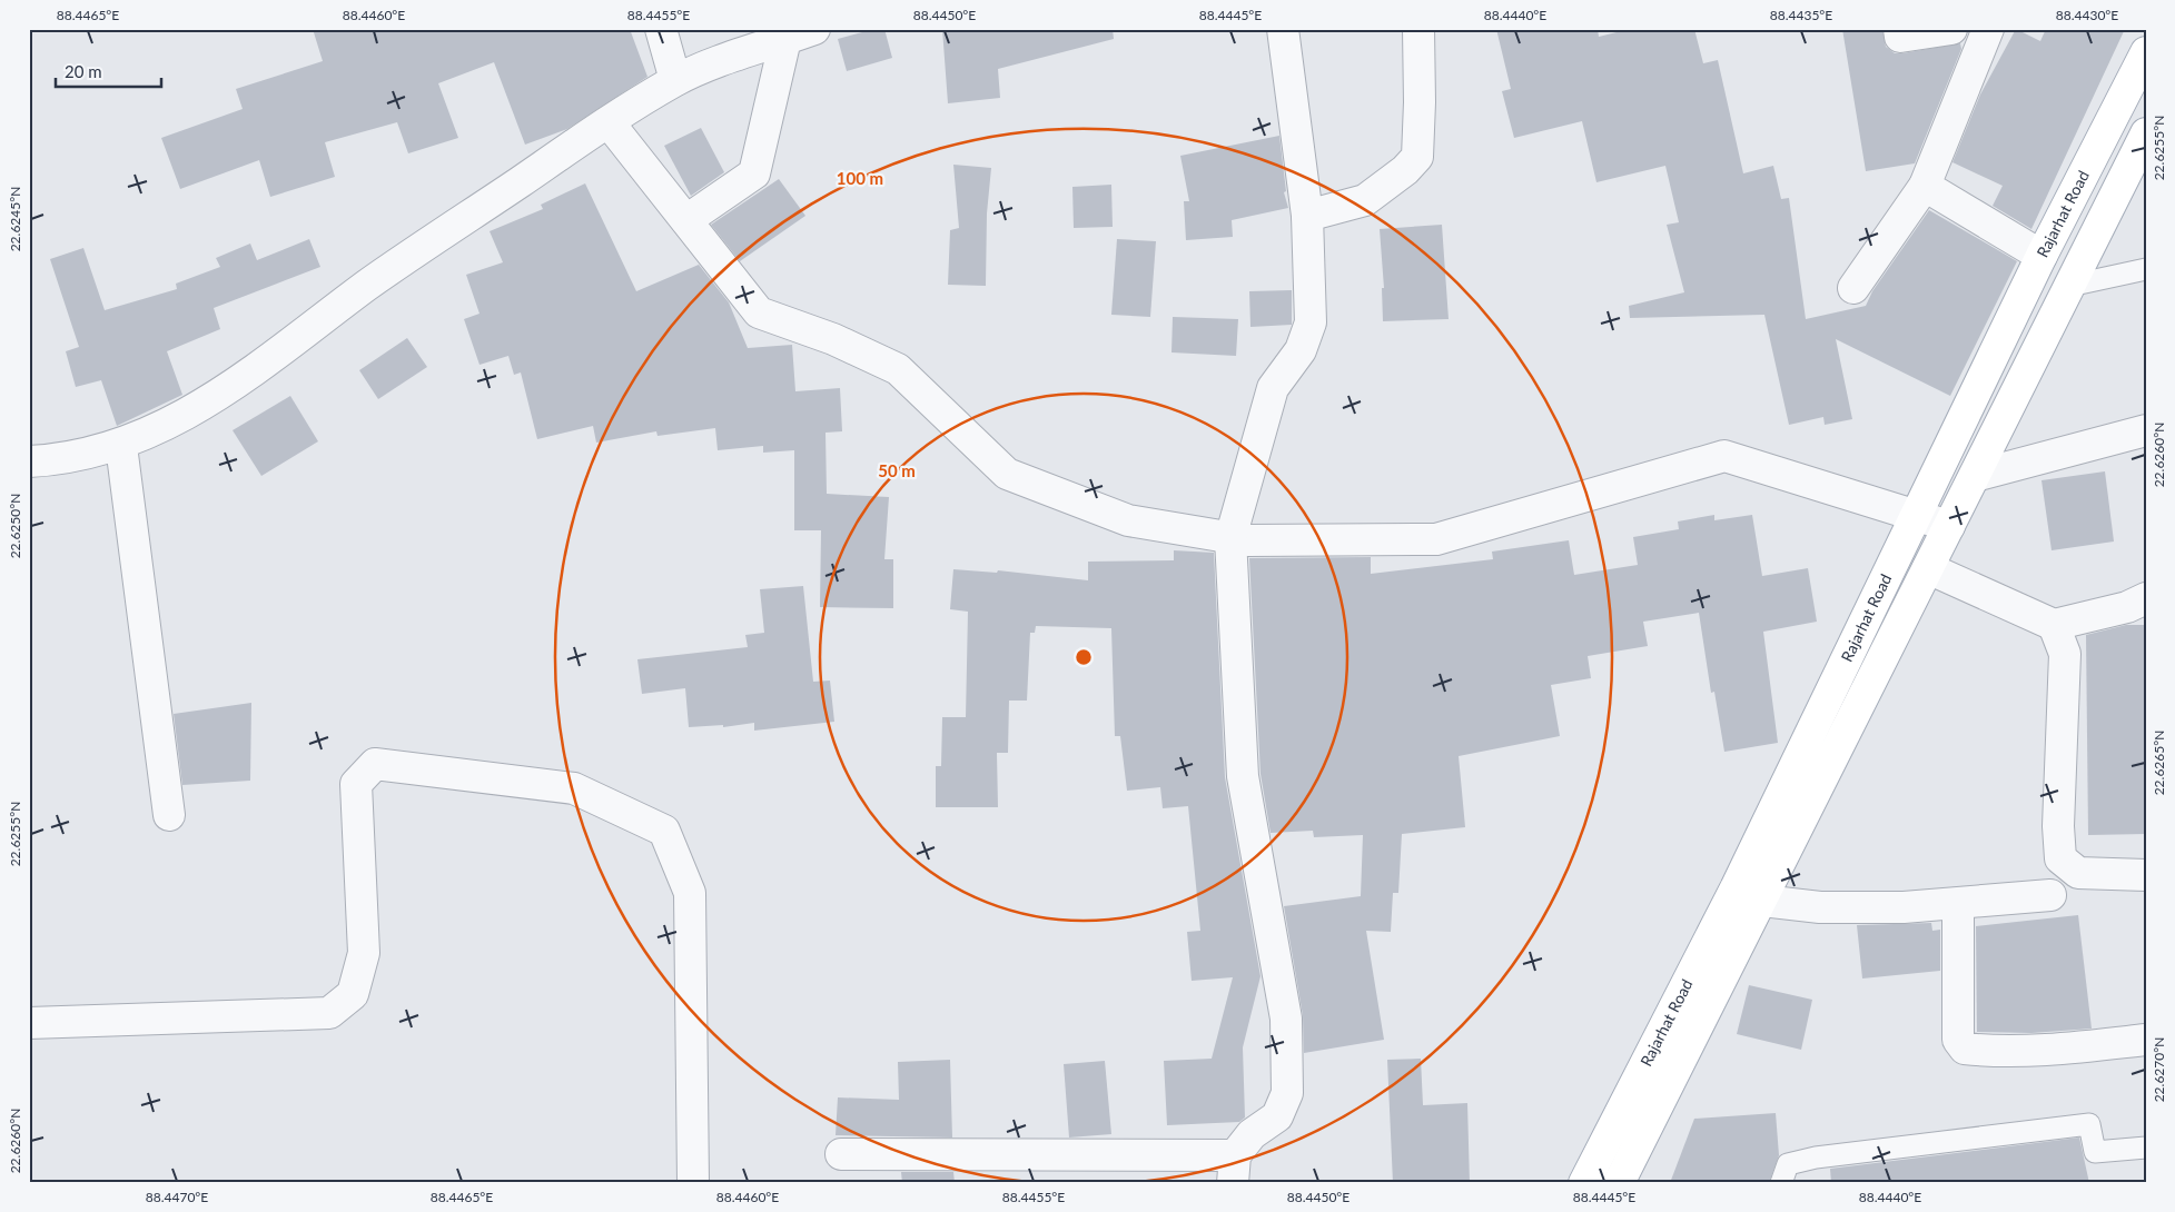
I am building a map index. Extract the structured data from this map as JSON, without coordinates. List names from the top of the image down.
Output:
{
  "streets": {
    "main road": ["Rajarhat Road"]
  },
  "scale_bar": "20 m",
  "coordinates": [
    "88.4465°E",
    "88.4460°E",
    "88.4455°E",
    "88.4450°E",
    "88.4445°E",
    "88.4440°E",
    "88.4435°E",
    "88.4430°E",
    "22.6255°N",
    "22.6245°N",
    "22.6260°N",
    "22.6250°N",
    "22.6265°N",
    "22.6270°N",
    "88.4470°E"
  ],
  "rings": ["100 m", "50 m"]
}
